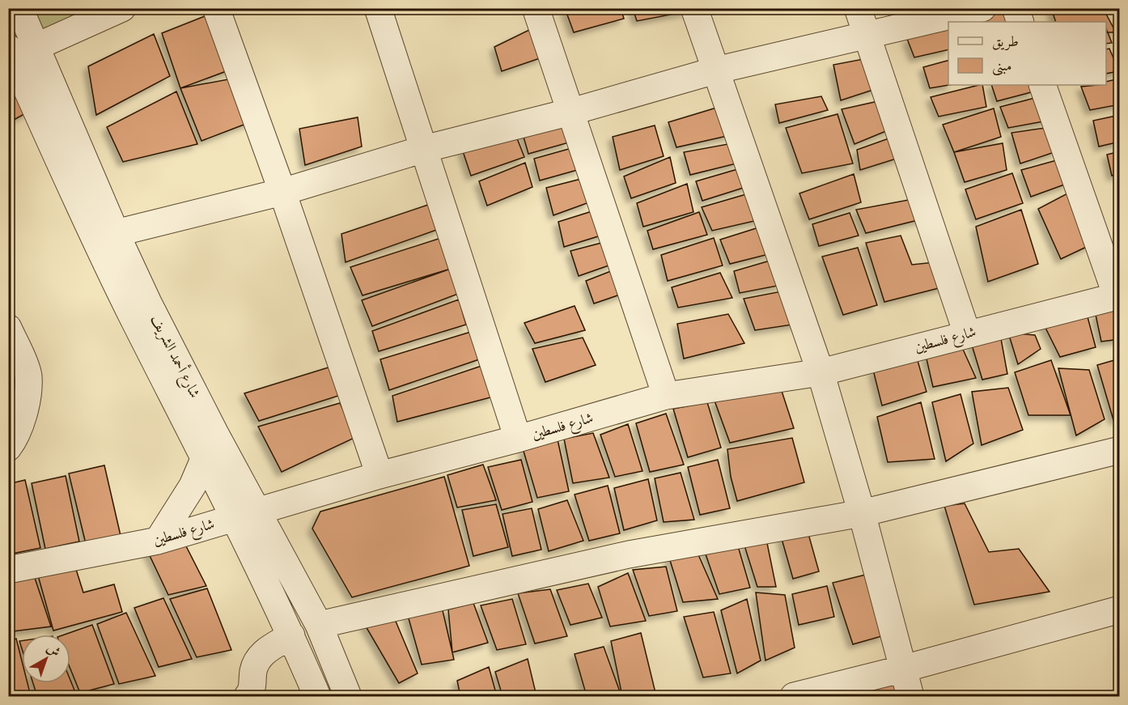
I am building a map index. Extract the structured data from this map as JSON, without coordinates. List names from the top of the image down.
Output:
{
  "streets": {
    "street": ["شارع فلسطين", "شارع أحمد الشريف"]
  },
  "crossings": [
    ["شارع فلسطين", "شارع أحمد الشريف"]
  ],
  "legend": ["طريق", "مبنى"],
  "north": "top right"
}
